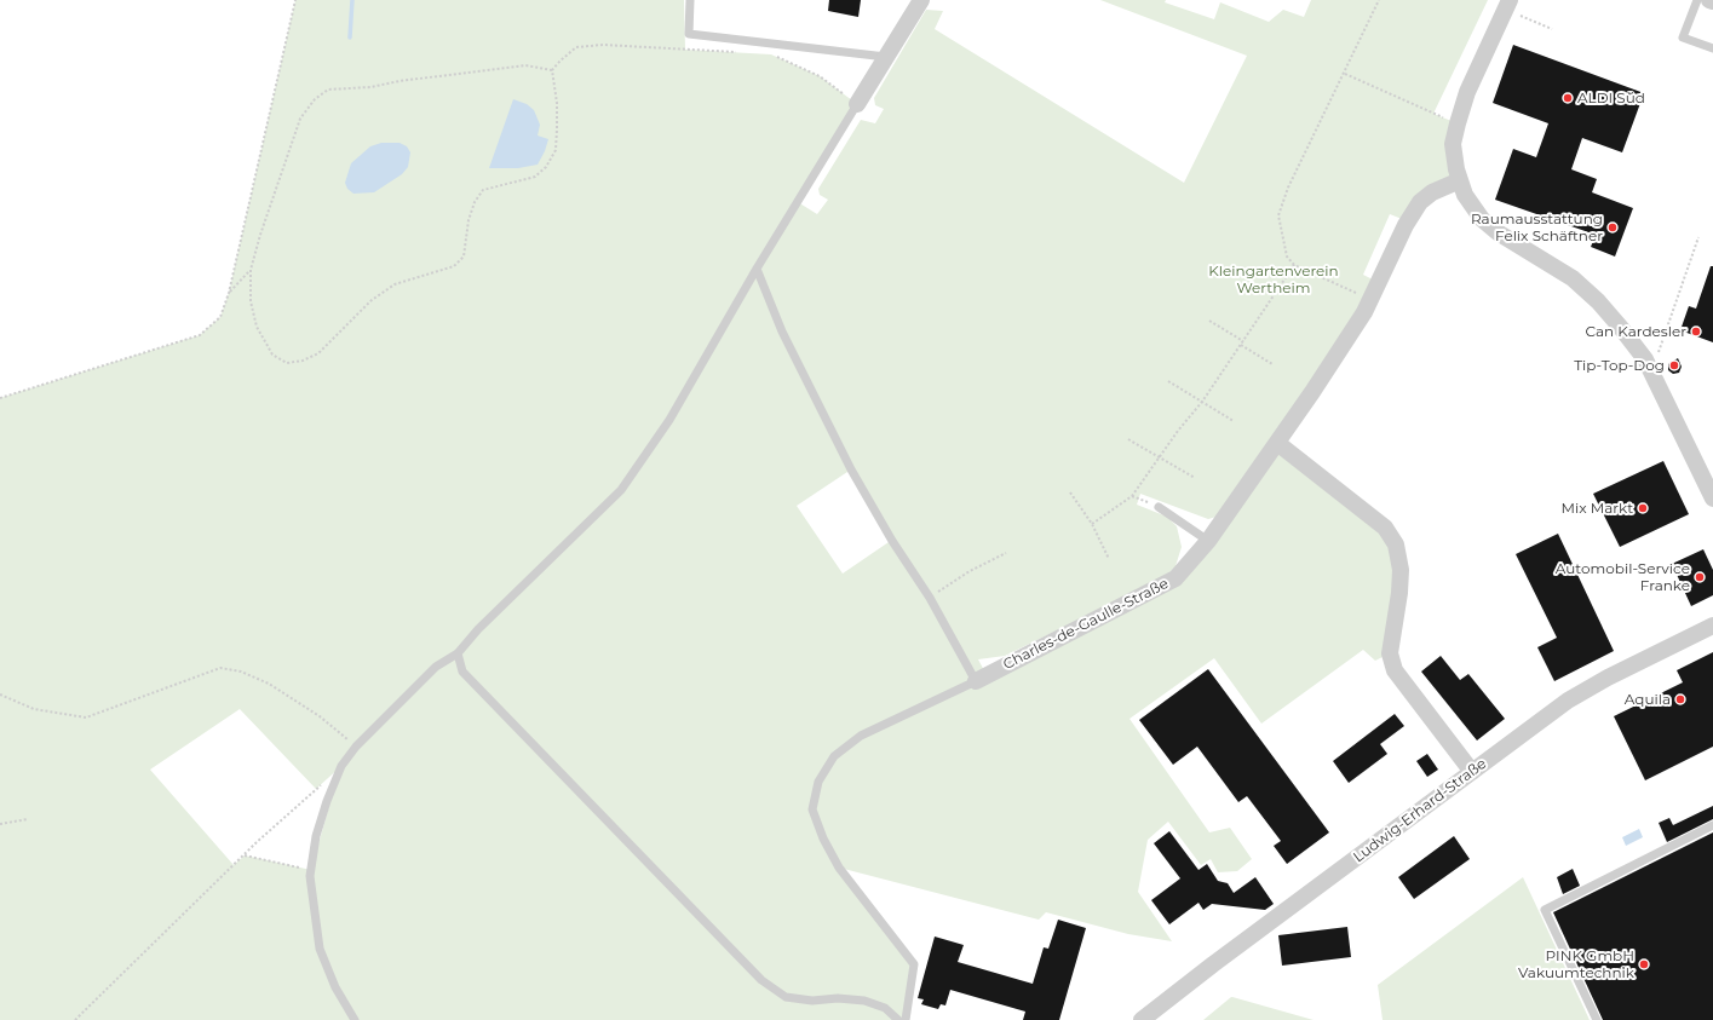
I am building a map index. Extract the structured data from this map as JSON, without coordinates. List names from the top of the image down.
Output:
{
  "streets": {
    "street": ["Charles-de-Gaulle-Straße", "Ludwig-Erhard-Straße"]
  },
  "parks": ["Kleingartenverein Wertheim"],
  "places": [
    "ALDI Süd",
    "Raumausstattung Felix Schäftner",
    "Can Kardesler",
    "Tip-Top-Dog",
    "Mix Markt",
    "Automobil-Service Franke",
    "Aquila",
    "PINK GmbH Vakuumtechnik"
  ]
}
